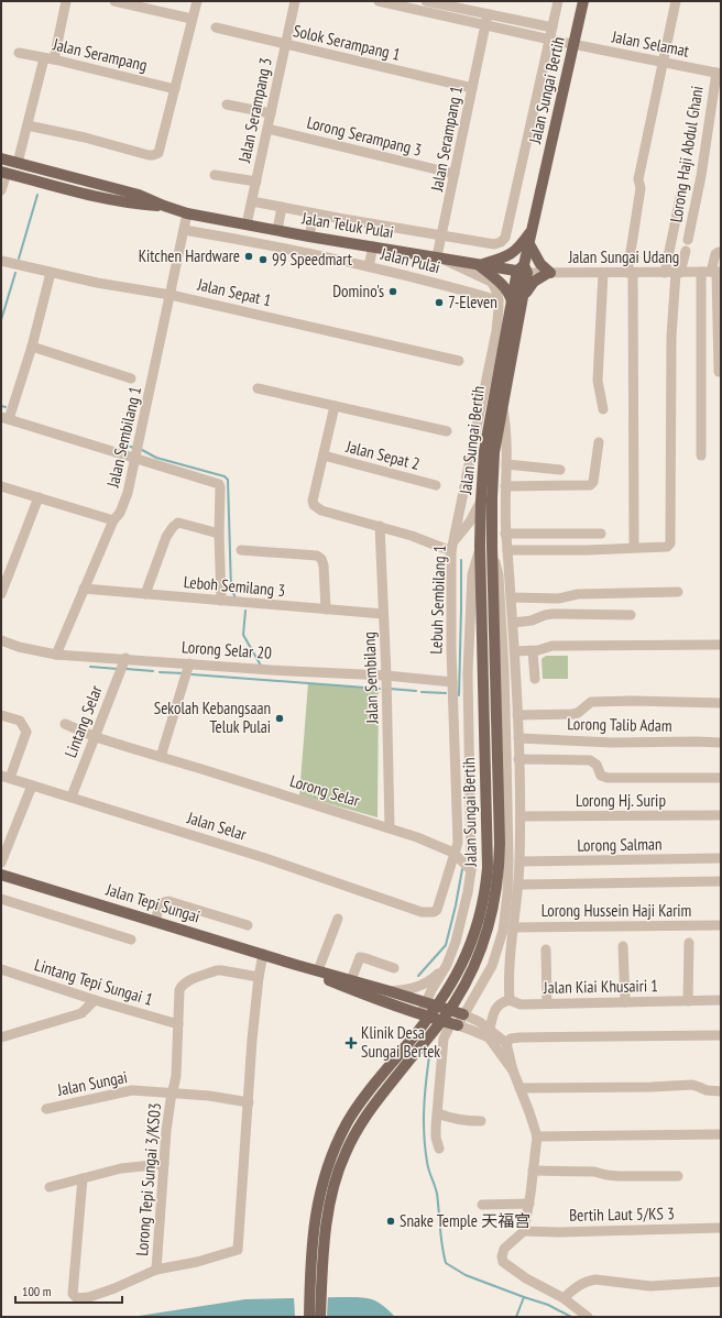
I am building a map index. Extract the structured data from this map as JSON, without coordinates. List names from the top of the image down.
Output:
{
  "streets": {
    "main road": ["Jalan Sungai Bertih", "Jalan Teluk Pulai", "Jalan Tepi Sungai"],
    "street": [
      "Solok Serampang 1",
      "Jalan Selamat",
      "Jalan Serampang",
      "Jalan Serampang 3",
      "Lorong Serampang 3",
      "Jalan Serampang 1",
      "Lorong Haji Abdul Ghani",
      "Jalan Sungai Udang",
      "Jalan Pulai",
      "Jalan Sepat 1",
      "Jalan Sembilang 1",
      "Jalan Sepat 2",
      "Leboh Semilang 3",
      "Lebuh Sembilang 1",
      "Lorong Selar 20",
      "Jalan Sembilang",
      "Lintang Selar",
      "Lorong Talib Adam",
      "Lorong Selar",
      "Lorong Hj. Surip",
      "Jalan Selar",
      "Lorong Salman",
      "Lorong Hussein Haji Karim",
      "Lintang Tepi Sungai 1",
      "Jalan Kiai Khusairi 1",
      "Jalan Sungai",
      "Lorong Tepi Sungai 3/KS03",
      "Bertih Laut 5/KS 3"
    ]
  },
  "crossings": [
    ["Solok Serampang 1", "Jalan Serampang 3"],
    ["Solok Serampang 1", "Jalan Serampang 1"],
    ["Jalan Selamat", "Jalan Sungai Bertih"],
    ["Jalan Selamat", "Jalan Serampang 1"],
    ["Jalan Selamat", "Lorong Haji Abdul Ghani"],
    ["Jalan Sungai Bertih", "Jalan Teluk Pulai"],
    ["Jalan Sungai Bertih", "Jalan Sungai Udang"],
    ["Jalan Serampang 3", "Lorong Serampang 3"],
    ["Jalan Serampang 3", "Jalan Teluk Pulai"],
    ["Lorong Serampang 3", "Jalan Serampang 1"],
    ["Jalan Serampang 1", "Jalan Teluk Pulai"],
    ["Jalan Serampang 1", "Lebuh Sembilang 1"],
    ["Jalan Teluk Pulai", "Jalan Sungai Udang"],
    ["Jalan Teluk Pulai", "Jalan Sembilang 1"],
    ["Jalan Teluk Pulai", "Lebuh Sembilang 1"],
    ["Jalan Pulai", "Jalan Sembilang 1"],
    ["Jalan Pulai", "Lebuh Sembilang 1"],
    ["Jalan Sepat 1", "Jalan Sembilang 1"],
    ["Jalan Sembilang 1", "Leboh Semilang 3"],
    ["Jalan Sembilang 1", "Lorong Selar 20"],
    ["Leboh Semilang 3", "Jalan Sembilang"],
    ["Lebuh Sembilang 1", "Lorong Selar 20"],
    ["Lebuh Sembilang 1", "Lorong Selar"],
    ["Lebuh Sembilang 1", "Jalan Selar"],
    ["Lorong Selar 20", "Jalan Sembilang"],
    ["Lorong Selar 20", "Lintang Selar"],
    ["Jalan Sembilang", "Lorong Selar"],
    ["Lintang Selar", "Lorong Selar"],
    ["Lintang Selar", "Jalan Selar"],
    ["Lintang Tepi Sungai 1", "Lorong Tepi Sungai 3/KS03"],
    ["Jalan Sungai", "Lorong Tepi Sungai 3/KS03"]
  ],
  "places": {
    "other": [
      "Kitchen Hardware",
      "99 Speedmart",
      "Domino's",
      "7-Eleven",
      "Sekolah Kebangsaan Teluk Pulai",
      "Snake Temple 天福宫"
    ],
    "health": ["Klinik Desa Sungai Bertek"]
  },
  "scale_bar": "100 m"
}
